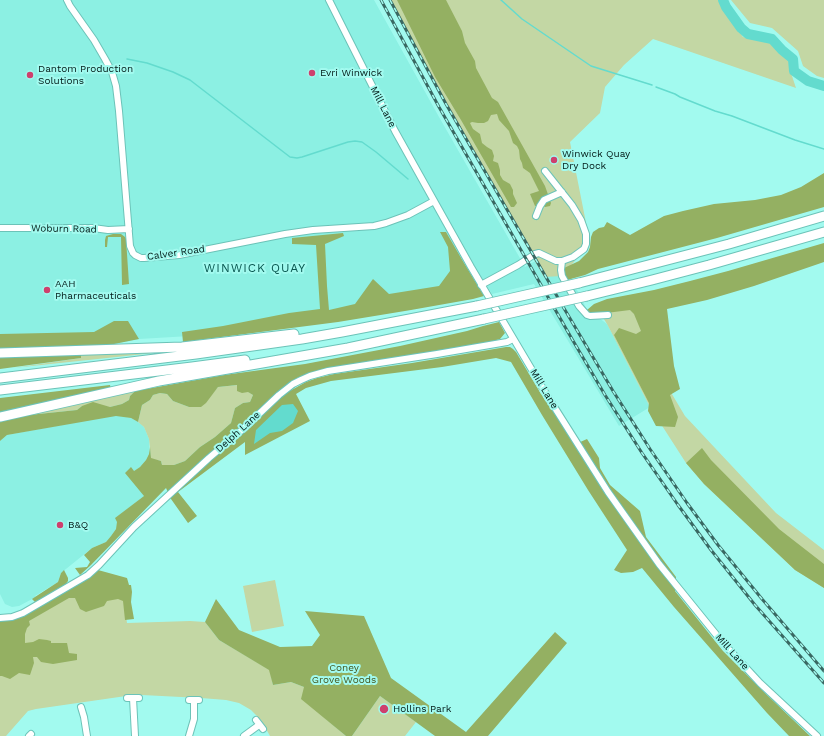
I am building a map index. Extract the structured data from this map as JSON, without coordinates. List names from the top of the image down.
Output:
{
  "streets": {
    "street": [
      "Mill Lane",
      "Woburn Road",
      "Calver Road",
      "Delph Lane"
    ]
  },
  "crossings": [
    ["Mill Lane", "Calver Road"],
    ["Mill Lane", "Delph Lane"],
    ["Woburn Road", "Calver Road"]
  ],
  "districts": ["WINWICK QUAY"],
  "parks": ["Coney Grove Woods"],
  "places": [
    "Evri Winwick",
    "Dantom Production Solutions",
    "Winwick Quay Dry Dock",
    "AAH Pharmaceuticals",
    "B&Q",
    "Hollins Park"
  ]
}
